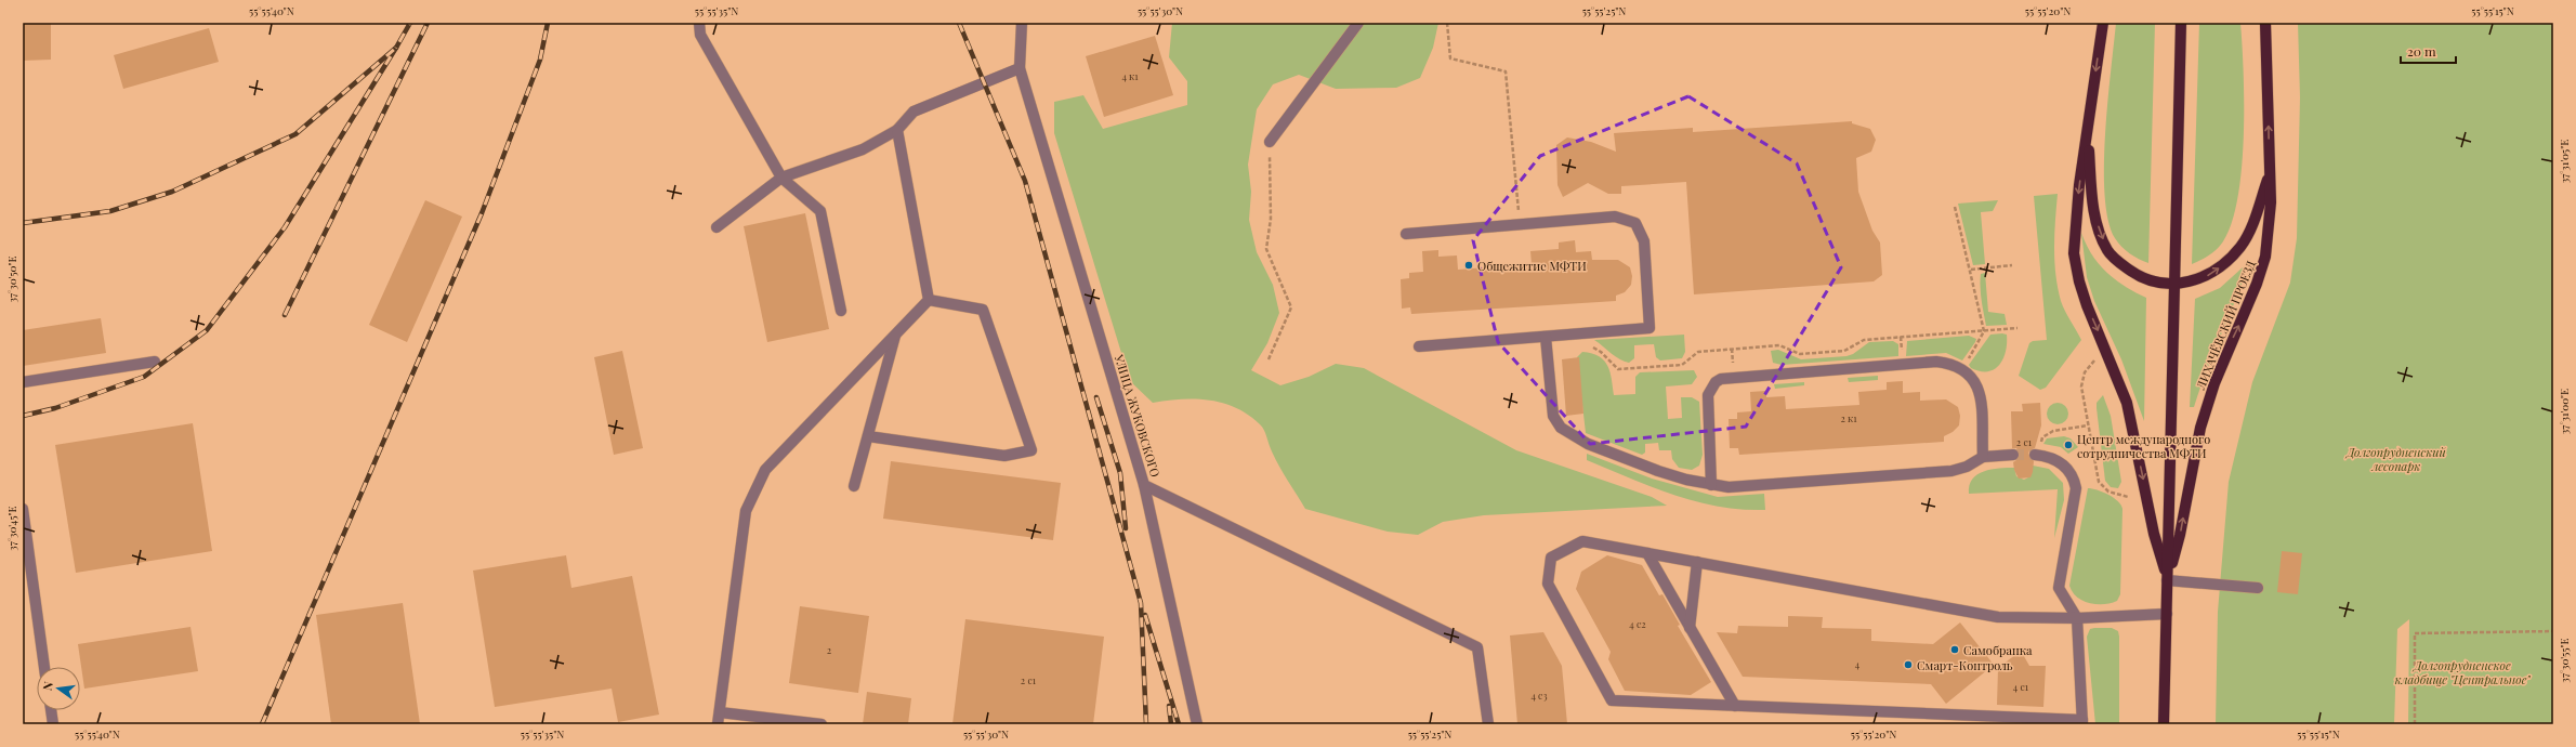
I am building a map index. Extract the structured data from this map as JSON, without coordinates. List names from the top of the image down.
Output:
{
  "streets": {
    "main road": ["ЛИХАЧЁВСКИЙ ПРОЕЗД"],
    "street": ["УЛИЦА ЖУКОВСКОГО"]
  },
  "parks": ["Долгопрудненский лесопарк", "Долгопрудненское кладбище \"Центральное\""],
  "places": [
    "Общежитие МФТИ",
    "Центр международного сотрудничества МФТИ",
    "Самобранка",
    "Смарт-Контроль"
  ],
  "house_numbers": [
    "4 к1",
    "2 к1",
    "2 с1",
    "4 с2",
    "2",
    "4",
    "2 с1",
    "4 с1",
    "4 с3"
  ],
  "scale_bar": "20 m",
  "north": "left",
  "coordinates": [
    "55°55'40\"N",
    "55°55'35\"N",
    "55°55'30\"N",
    "55°55'25\"N",
    "55°55'20\"N",
    "55°55'15\"N",
    "37°31'05\"E",
    "37°30'50\"E",
    "37°31'00\"E",
    "37°30'45\"E",
    "37°30'55\"E"
  ]
}
